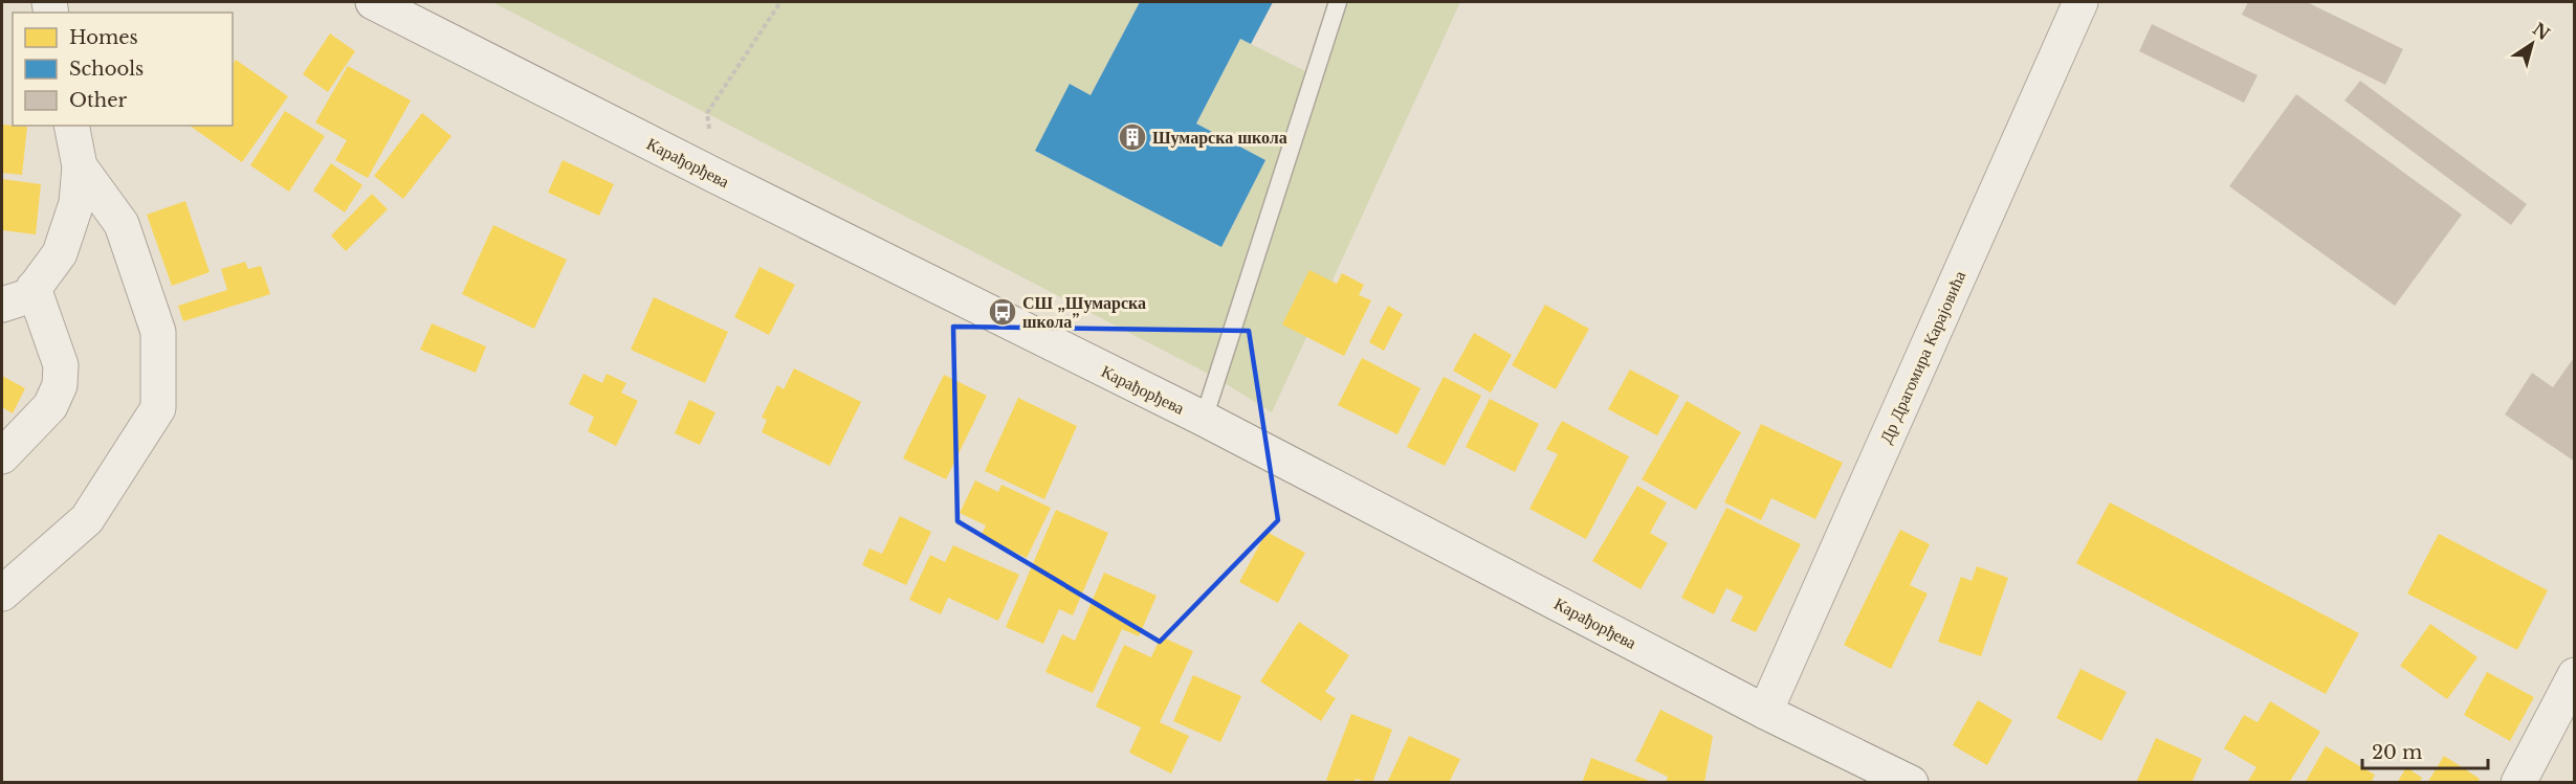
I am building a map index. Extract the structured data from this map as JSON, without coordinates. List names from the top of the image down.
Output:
{
  "streets": {
    "street": ["Карађорђева", "Др Драгомира Карајовића"]
  },
  "crossings": [
    ["Карађорђева", "Др Драгомира Карајовића"]
  ],
  "places": {
    "building": ["Шумарска школа"],
    "bus stop": ["СШ „Шумарска школа”"]
  },
  "legend": ["Homes", "Schools", "Other"],
  "scale_bar": "20 m",
  "north": "top right"
}
